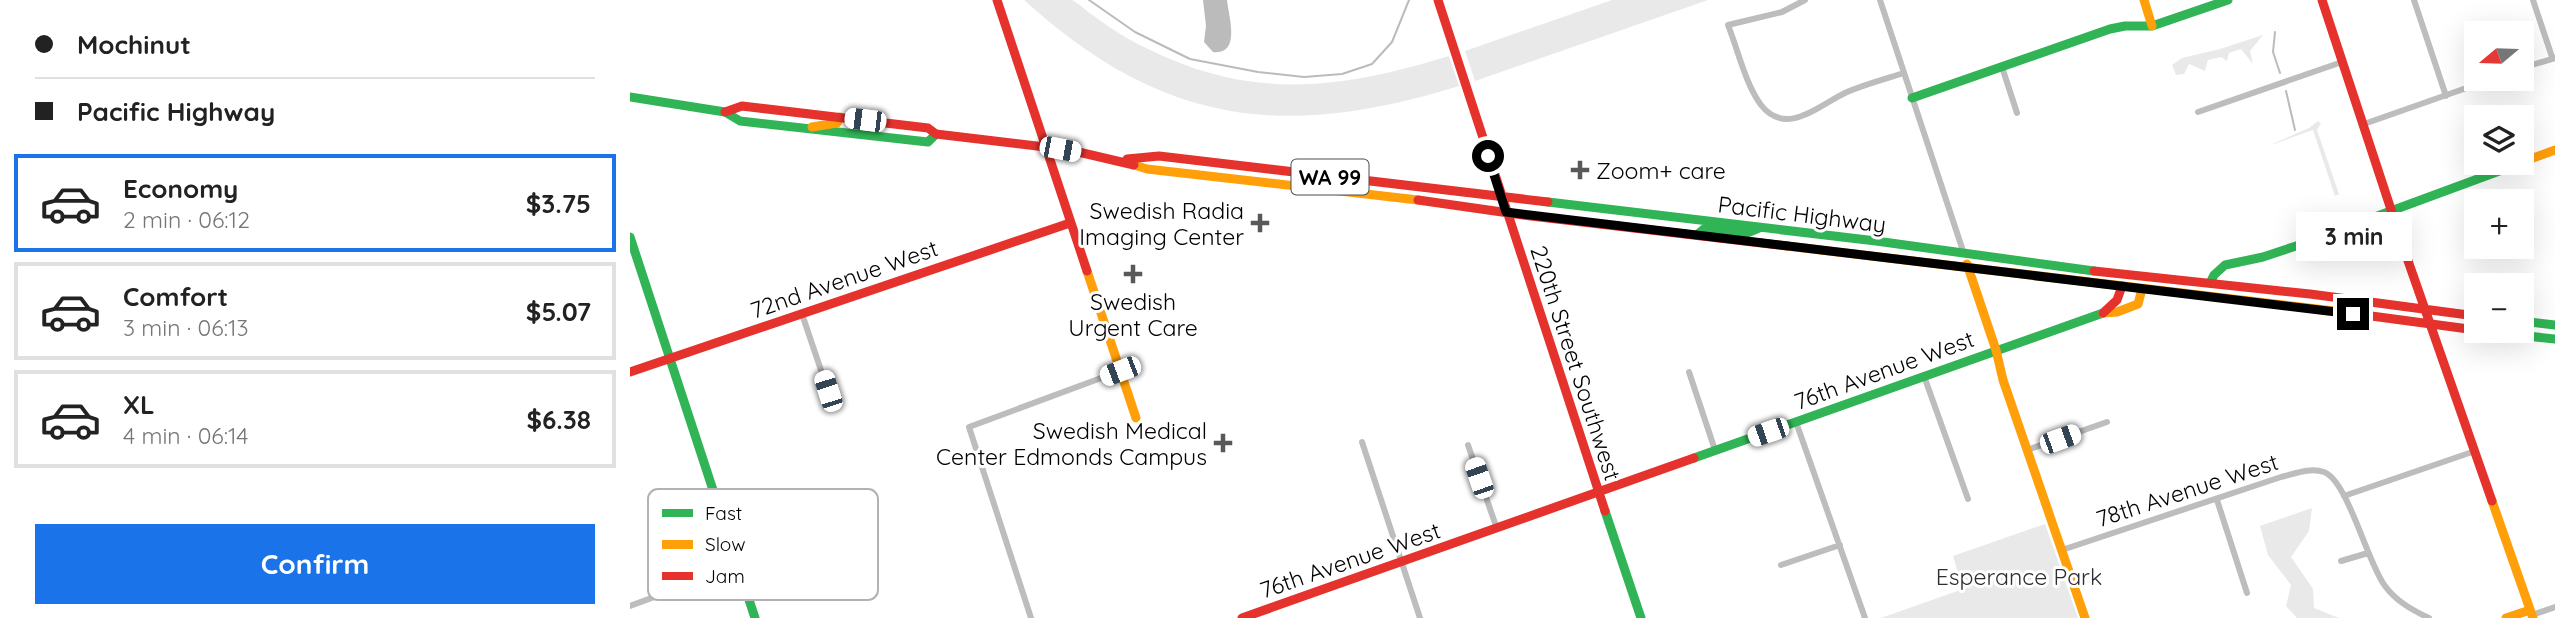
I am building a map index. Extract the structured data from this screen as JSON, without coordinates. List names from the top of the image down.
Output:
{
  "streets": {
    "main road": [
      "WA 99",
      "Pacific Highway",
      "72nd Avenue West",
      "220th Street Southwest",
      "76th Avenue West"
    ],
    "street": ["78th Avenue West"]
  },
  "crossings": [
    ["Pacific Highway", "220th Street Southwest"],
    ["Pacific Highway", "76th Avenue West"],
    ["220th Street Southwest", "76th Avenue West"]
  ],
  "parks": ["Esperance Park"],
  "places": {
    "health": [
      "Zoom+ care",
      "Swedish Radia Imaging Center",
      "Swedish Urgent Care",
      "Swedish Medical Center Edmonds Campus"
    ]
  },
  "legend": ["Fast", "Slow", "Jam"],
  "north": "left",
  "page": {
    "banner": ["Mochinut", "Pacific Highway"],
    "map_buttons": ["+", "−"],
    "list": [
      {
        "name": "Economy",
        "note": "2 min · 06:12",
        "value": "$3.75"
      },
      {
        "name": "Comfort",
        "note": "3 min · 06:13",
        "value": "$5.07"
      },
      {
        "name": "XL",
        "note": "4 min · 06:14",
        "value": "$6.38"
      }
    ],
    "bubble": "3 min",
    "buttons": "Confirm"
  }
}
